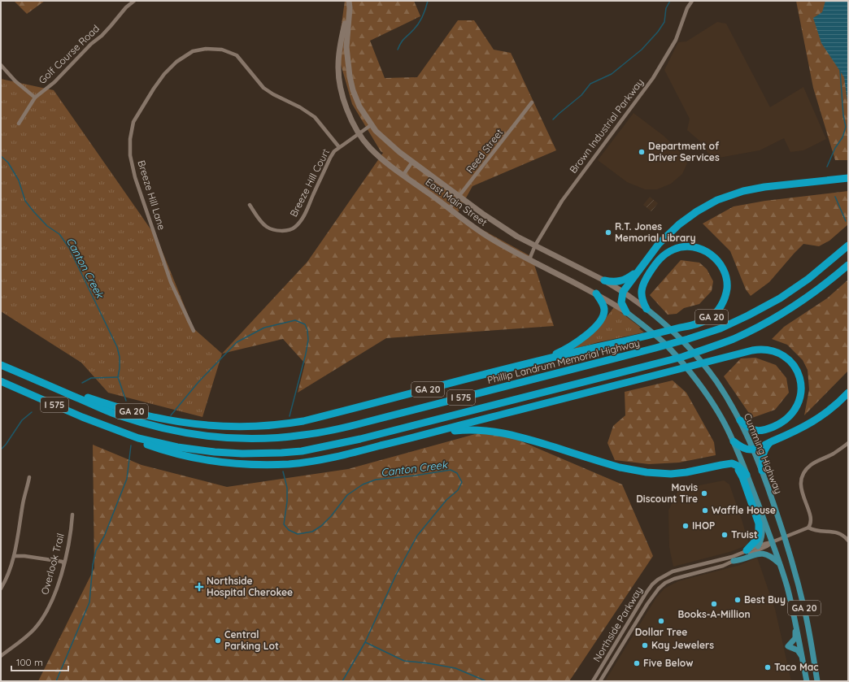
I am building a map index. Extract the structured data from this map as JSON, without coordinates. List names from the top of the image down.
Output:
{
  "streets": {
    "highway": ["GA 20", "Phillip Landrum Memorial Highway", "I 575"],
    "main road": ["East Main Street", "Cumming Highway"],
    "street": [
      "Golf Course Road",
      "Brown Industrial Parkway",
      "Reed Street",
      "Breeze Hill Court",
      "Breeze Hill Lane",
      "Overlook Trail",
      "Northside Parkway"
    ]
  },
  "crossings": [
    ["Brown Industrial Parkway", "East Main Street"],
    ["Reed Street", "East Main Street"],
    ["Breeze Hill Court", "Breeze Hill Lane"],
    ["Breeze Hill Court", "East Main Street"],
    ["East Main Street", "GA 20"],
    ["East Main Street", "Cumming Highway"],
    ["GA 20", "Phillip Landrum Memorial Highway"],
    ["GA 20", "I 575"],
    ["GA 20", "Northside Parkway"]
  ],
  "water": ["Canton Creek"],
  "places": {
    "other": [
      "Department of Driver Services",
      "R.T. Jones Memorial Library",
      "Mavis Discount Tire",
      "Waffle House",
      "IHOP",
      "Truist",
      "Best Buy",
      "Books-A-Million",
      "Dollar Tree",
      "Central Parking Lot",
      "Kay Jewelers",
      "Five Below",
      "Taco Mac"
    ],
    "health": ["Northside Hospital Cherokee"]
  },
  "scale_bar": "100 m"
}
